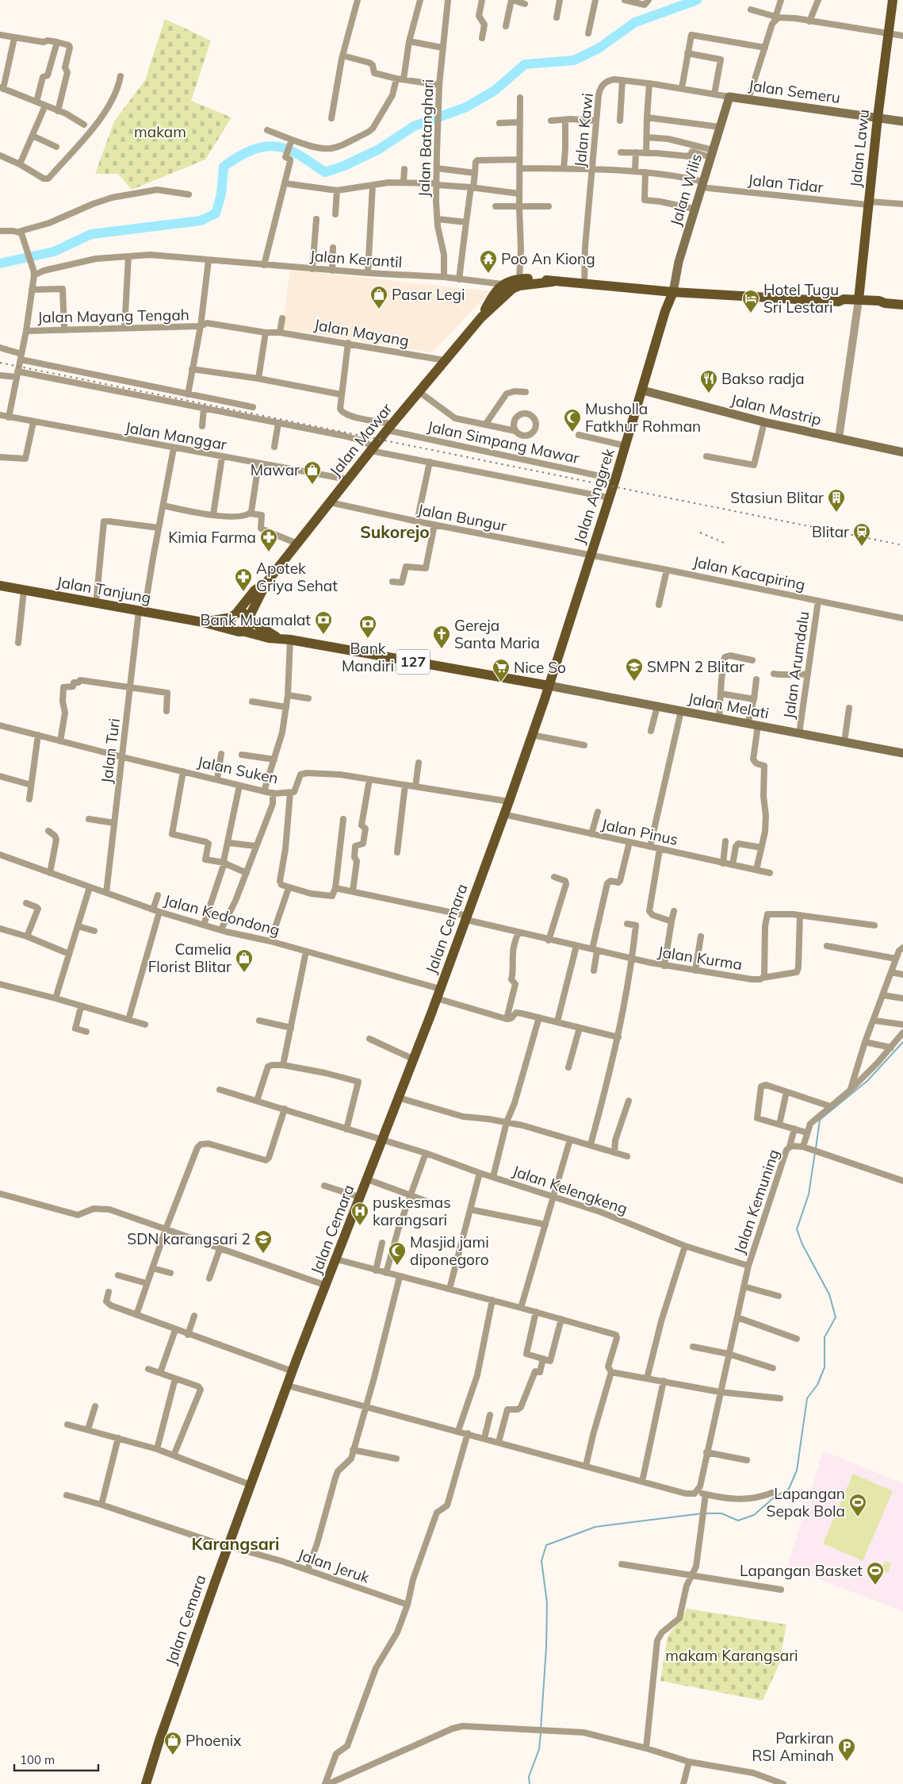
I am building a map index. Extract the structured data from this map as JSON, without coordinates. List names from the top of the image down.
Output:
{
  "streets": {
    "main road": [
      "Jalan Semeru",
      "Jalan Lawu",
      "Jalan Wilis",
      "Jalan Mastrip",
      "Jalan Mawar",
      "Jalan Anggrek",
      "Jalan Tanjung",
      "127",
      "Jalan Melati",
      "Jalan Cemara"
    ],
    "street": [
      "Jalan Kawi",
      "Jalan Batanghari",
      "Jalan Tidar",
      "Jalan Kerantil",
      "Jalan Mayang Tengah",
      "Jalan Mayang",
      "Jalan Manggar",
      "Jalan Simpang Mawar",
      "Jalan Bungur",
      "Jalan Kacapiring",
      "Jalan Arumdalu",
      "Jalan Turi",
      "Jalan Suken",
      "Jalan Pinus",
      "Jalan Kedondong",
      "Jalan Kurma",
      "Jalan Kelengkeng",
      "Jalan Kemuning",
      "Jalan Jeruk"
    ]
  },
  "crossings": [
    ["Jalan Semeru", "Jalan Kawi"],
    ["Jalan Semeru", "Jalan Lawu"],
    ["Jalan Semeru", "Jalan Wilis"],
    ["Jalan Kawi", "Jalan Tidar"],
    ["Jalan Kawi", "Jalan Wilis"],
    ["Jalan Kawi", "Jalan Mawar"],
    ["Jalan Batanghari", "Jalan Kerantil"],
    ["Jalan Lawu", "Jalan Tidar"],
    ["Jalan Lawu", "Jalan Mawar"],
    ["Jalan Tidar", "Jalan Wilis"],
    ["Jalan Wilis", "Jalan Mawar"],
    ["Jalan Wilis", "Jalan Anggrek"],
    ["Jalan Kerantil", "Jalan Mawar"],
    ["Jalan Mayang Tengah", "Jalan Mayang"],
    ["Jalan Mayang", "Jalan Mawar"],
    ["Jalan Mayang", "Jalan Simpang Mawar"],
    ["Jalan Mastrip", "Jalan Anggrek"],
    ["Jalan Manggar", "Jalan Mawar"],
    ["Jalan Manggar", "Jalan Turi"],
    ["Jalan Mawar", "Jalan Simpang Mawar"],
    ["Jalan Mawar", "Jalan Anggrek"],
    ["Jalan Mawar", "Jalan Bungur"],
    ["Jalan Mawar", "Jalan Tanjung"],
    ["Jalan Mawar", "127"],
    ["Jalan Simpang Mawar", "Jalan Anggrek"],
    ["Jalan Anggrek", "Jalan Bungur"],
    ["Jalan Anggrek", "Jalan Kacapiring"],
    ["Jalan Anggrek", "127"],
    ["Jalan Anggrek", "Jalan Melati"],
    ["Jalan Anggrek", "Jalan Cemara"],
    ["Jalan Bungur", "Jalan Kacapiring"],
    ["Jalan Kacapiring", "Jalan Arumdalu"],
    ["Jalan Tanjung", "127"],
    ["Jalan Tanjung", "Jalan Turi"],
    ["127", "Jalan Melati"],
    ["127", "Jalan Cemara"],
    ["Jalan Arumdalu", "Jalan Melati"],
    ["Jalan Melati", "Jalan Cemara"],
    ["Jalan Turi", "Jalan Suken"],
    ["Jalan Turi", "Jalan Kedondong"],
    ["Jalan Suken", "Jalan Cemara"],
    ["Jalan Pinus", "Jalan Cemara"],
    ["Jalan Kedondong", "Jalan Cemara"],
    ["Jalan Cemara", "Jalan Kurma"],
    ["Jalan Cemara", "Jalan Kelengkeng"],
    ["Jalan Cemara", "Jalan Jeruk"],
    ["Jalan Kelengkeng", "Jalan Kemuning"]
  ],
  "districts": ["Sukorejo", "Karangsari"],
  "parks": ["makam", "makam Karangsari"],
  "places": {
    "temple": ["Poo An Kiong"],
    "shop": [
      "Pasar Legi",
      "Mawar",
      "Camelia Florist Blitar",
      "Phoenix"
    ],
    "hotel": ["Hotel Tugu Sri Lestari"],
    "restaurant": ["Bakso radja"],
    "mosque": ["Musholla Fatkhur Rohman", "Masjid jami diponegoro"],
    "building": ["Stasiun Blitar"],
    "station": ["Blitar"],
    "pharmacy": ["Kimia Farma", "Apotek Griya Sehat"],
    "bank": ["Bank Muamalat", "Bank Mandiri"],
    "church": ["Gereja Santa Maria"],
    "school or university": ["SMPN 2 Blitar", "SDN karangsari 2"],
    "supermarket": ["Nice So"],
    "hospital": ["puskesmas karangsari"],
    "sports": ["Lapangan Sepak Bola", "Lapangan Basket"],
    "parking": ["Parkiran RSI Aminah"]
  },
  "scale_bar": "100 m"
}
